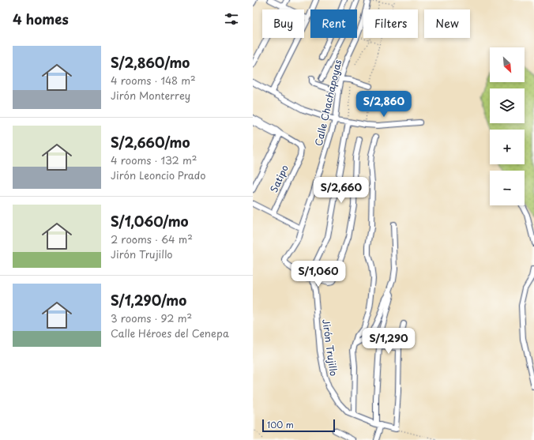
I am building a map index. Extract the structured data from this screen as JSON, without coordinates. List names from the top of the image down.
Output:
{
  "streets": {
    "street": ["Calle Chachapoyas", "Satipo", "Jirón Trujillo"]
  },
  "scale_bar": "100 m",
  "north": "bottom right",
  "page": {
    "heading": "4 homes",
    "chip": [
      "Buy",
      "Rent",
      "Filters",
      "New"
    ],
    "list": [
      {
        "name": "S/2,860/mo",
        "note": "4 rooms · 148 m² · Jirón Monterrey"
      },
      {
        "name": "S/2,660/mo",
        "note": "4 rooms · 132 m² · Jirón Leoncio Prado"
      },
      {
        "name": "S/1,060/mo",
        "note": "2 rooms · 64 m² · Jirón Trujillo"
      },
      {
        "name": "S/1,290/mo",
        "note": "3 rooms · 92 m² · Calle Héroes del Cenepa"
      }
    ],
    "map_buttons": ["+", "−"],
    "price": [
      "S/2,860",
      "S/2,660",
      "S/1,060",
      "S/1,290"
    ],
    "scale": "100 m"
  }
}
